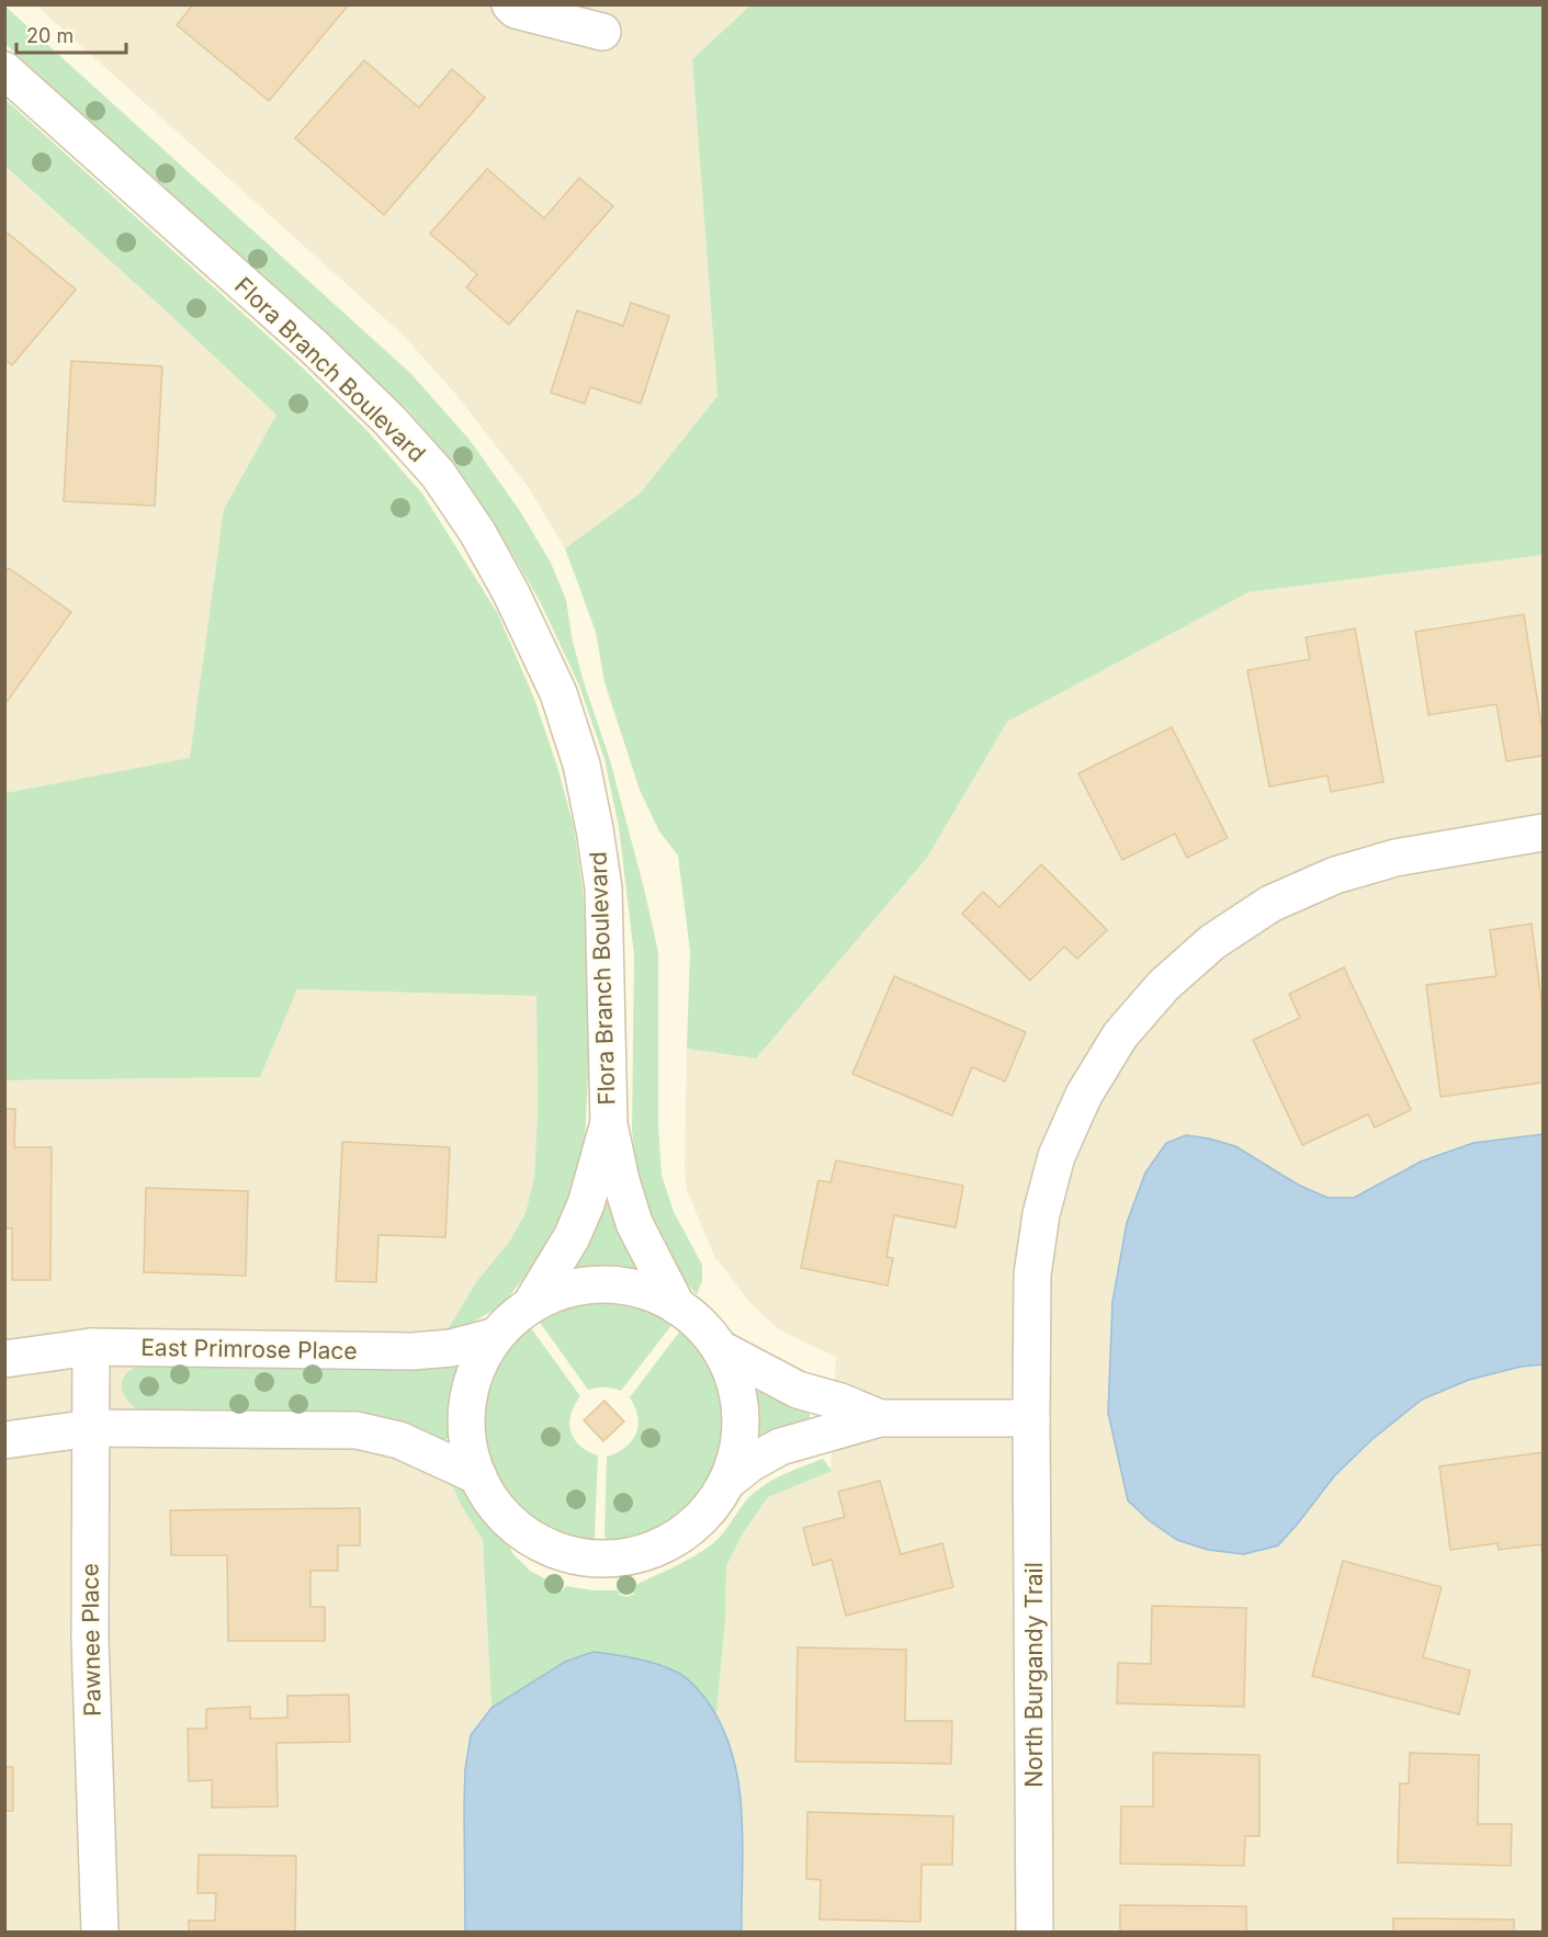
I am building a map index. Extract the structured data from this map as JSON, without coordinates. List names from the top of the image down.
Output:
{
  "streets": {
    "street": [
      "Flora Branch Boulevard",
      "East Primrose Place",
      "Pawnee Place",
      "North Burgandy Trail"
    ]
  },
  "crossings": [
    ["Flora Branch Boulevard", "East Primrose Place"],
    ["East Primrose Place", "Pawnee Place"]
  ],
  "scale_bar": "20 m"
}
